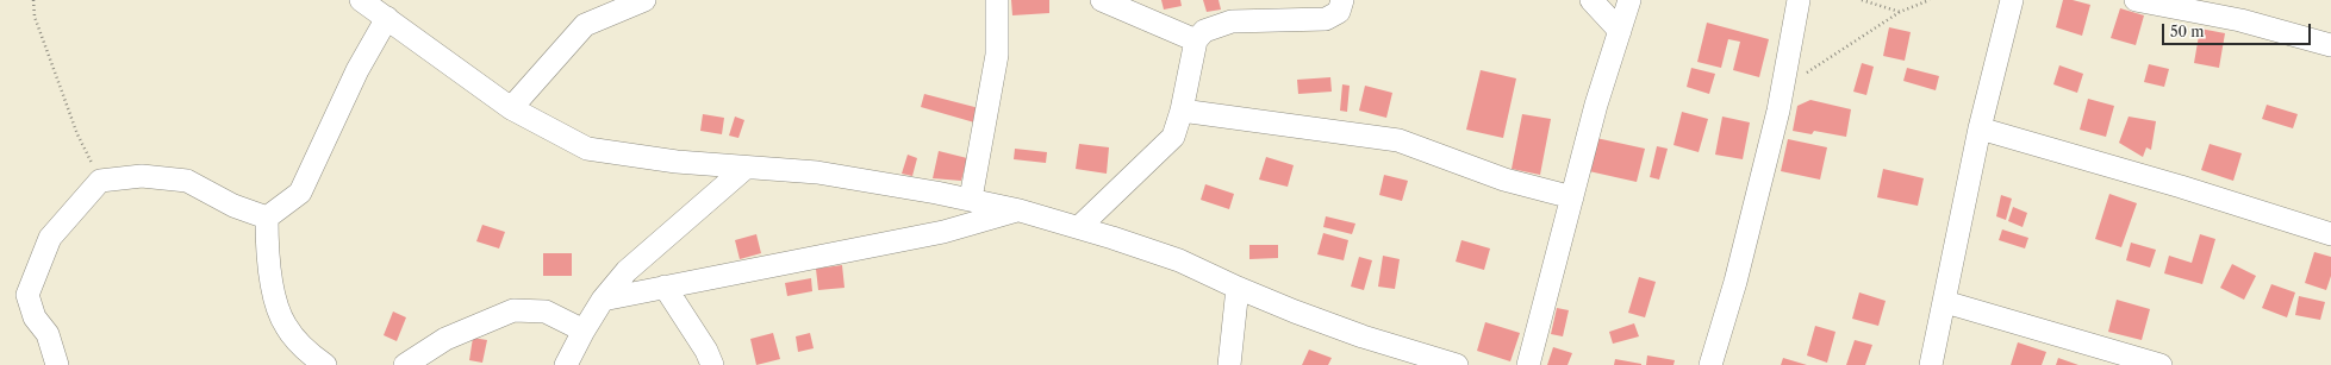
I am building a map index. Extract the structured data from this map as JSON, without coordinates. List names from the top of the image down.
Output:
{
  "scale_bar": "50 m"
}
